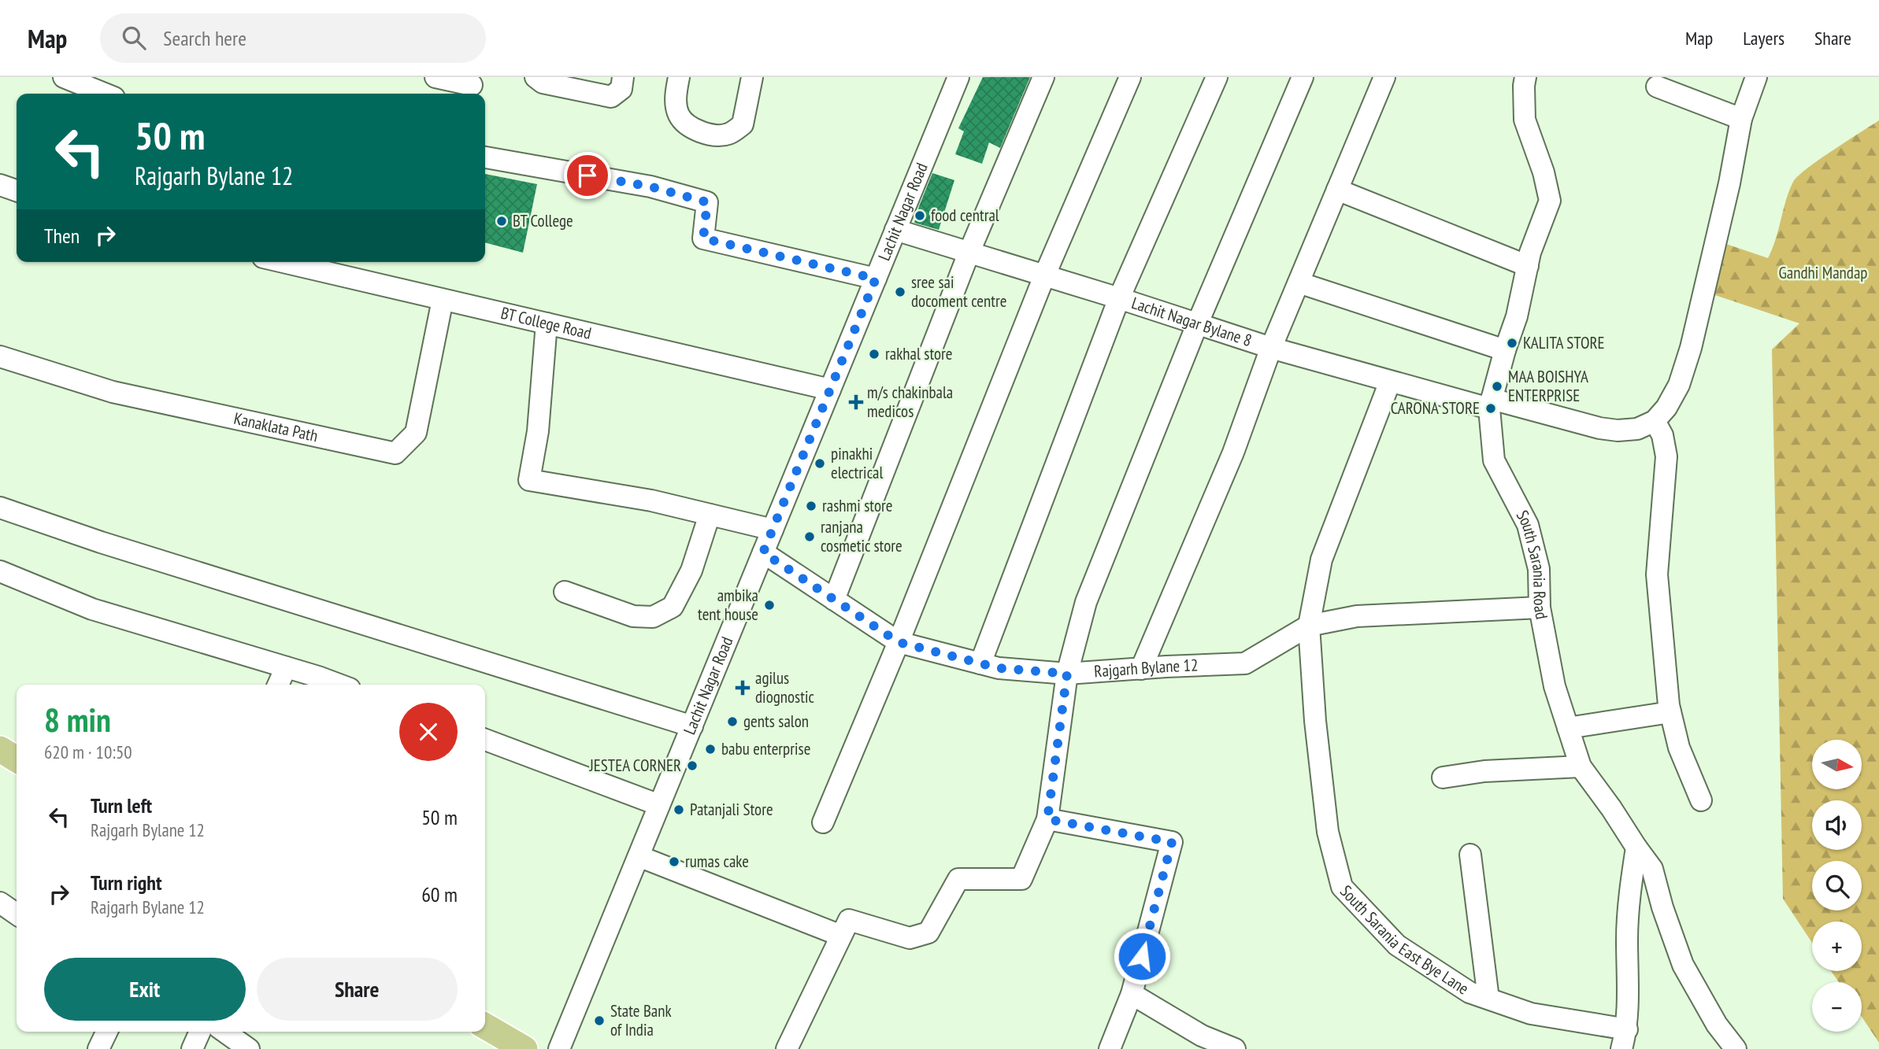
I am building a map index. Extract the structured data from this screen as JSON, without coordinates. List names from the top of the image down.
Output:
{
  "streets": {
    "street": [
      "Lachit Nagar Road",
      "Lachit Nagar Bylane 8",
      "BT College Road",
      "Kanaklata Path",
      "South Sarania Road",
      "Rajgarh Bylane 12",
      "South Sarania East Bye Lane"
    ]
  },
  "crossings": [
    ["Lachit Nagar Road", "Lachit Nagar Bylane 8"],
    ["Lachit Nagar Road", "BT College Road"],
    ["Lachit Nagar Road", "Rajgarh Bylane 12"],
    ["Lachit Nagar Bylane 8", "South Sarania Road"],
    ["Lachit Nagar Bylane 8", "South Sarania East Bye Lane"],
    ["BT College Road", "Kanaklata Path"],
    ["South Sarania Road", "Rajgarh Bylane 12"],
    ["Rajgarh Bylane 12", "South Sarania East Bye Lane"]
  ],
  "parks": ["Gandhi Mandap"],
  "places": {
    "other": [
      "food central",
      "BT College",
      "sree sai docoment centre",
      "KALITA STORE",
      "rakhal store",
      "MAA BOISHYA ENTERPRISE",
      "CARONA STORE",
      "pinakhi electrical",
      "rashmi store",
      "ranjana cosmetic store",
      "ambika tent house",
      "gents salon",
      "babu enterprise",
      "JESTEA CORNER",
      "Patanjali Store",
      "rumas cake",
      "State Bank of India"
    ],
    "health": ["m/s chakinbala medicos", "agilus diognostic"]
  },
  "north": "right",
  "page": {
    "header": "Map",
    "search": "Search here",
    "nav": ["Map", "Layers", "Share"],
    "turn": ["50 m", "Rajgarh Bylane 12"],
    "then": "Then",
    "heading": ["8 min", "620 m · 10:50"],
    "map_buttons": ["+", "−"],
    "list": [
      {
        "name": "Turn left",
        "note": "Rajgarh Bylane 12",
        "value": "50 m"
      },
      {
        "name": "Turn right",
        "note": "Rajgarh Bylane 12",
        "value": "60 m"
      }
    ],
    "buttons": ["Exit", "Share"]
  }
}
